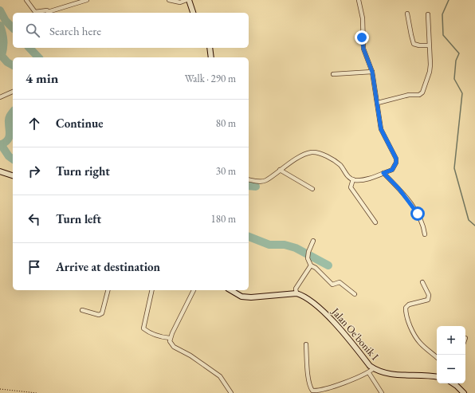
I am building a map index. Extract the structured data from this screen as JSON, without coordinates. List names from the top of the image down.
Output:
{
  "streets": {
    "street": ["Jalan Oe'bonik I"]
  },
  "page": {
    "search": "Search here",
    "heading": ["4 min", "Walk · 290 m"],
    "list": [
      ["Continue", "80 m"],
      ["Turn right", "30 m"],
      ["Turn left", "180 m"],
      "Arrive at destination"
    ],
    "map_buttons": ["+", "−"]
  }
}
